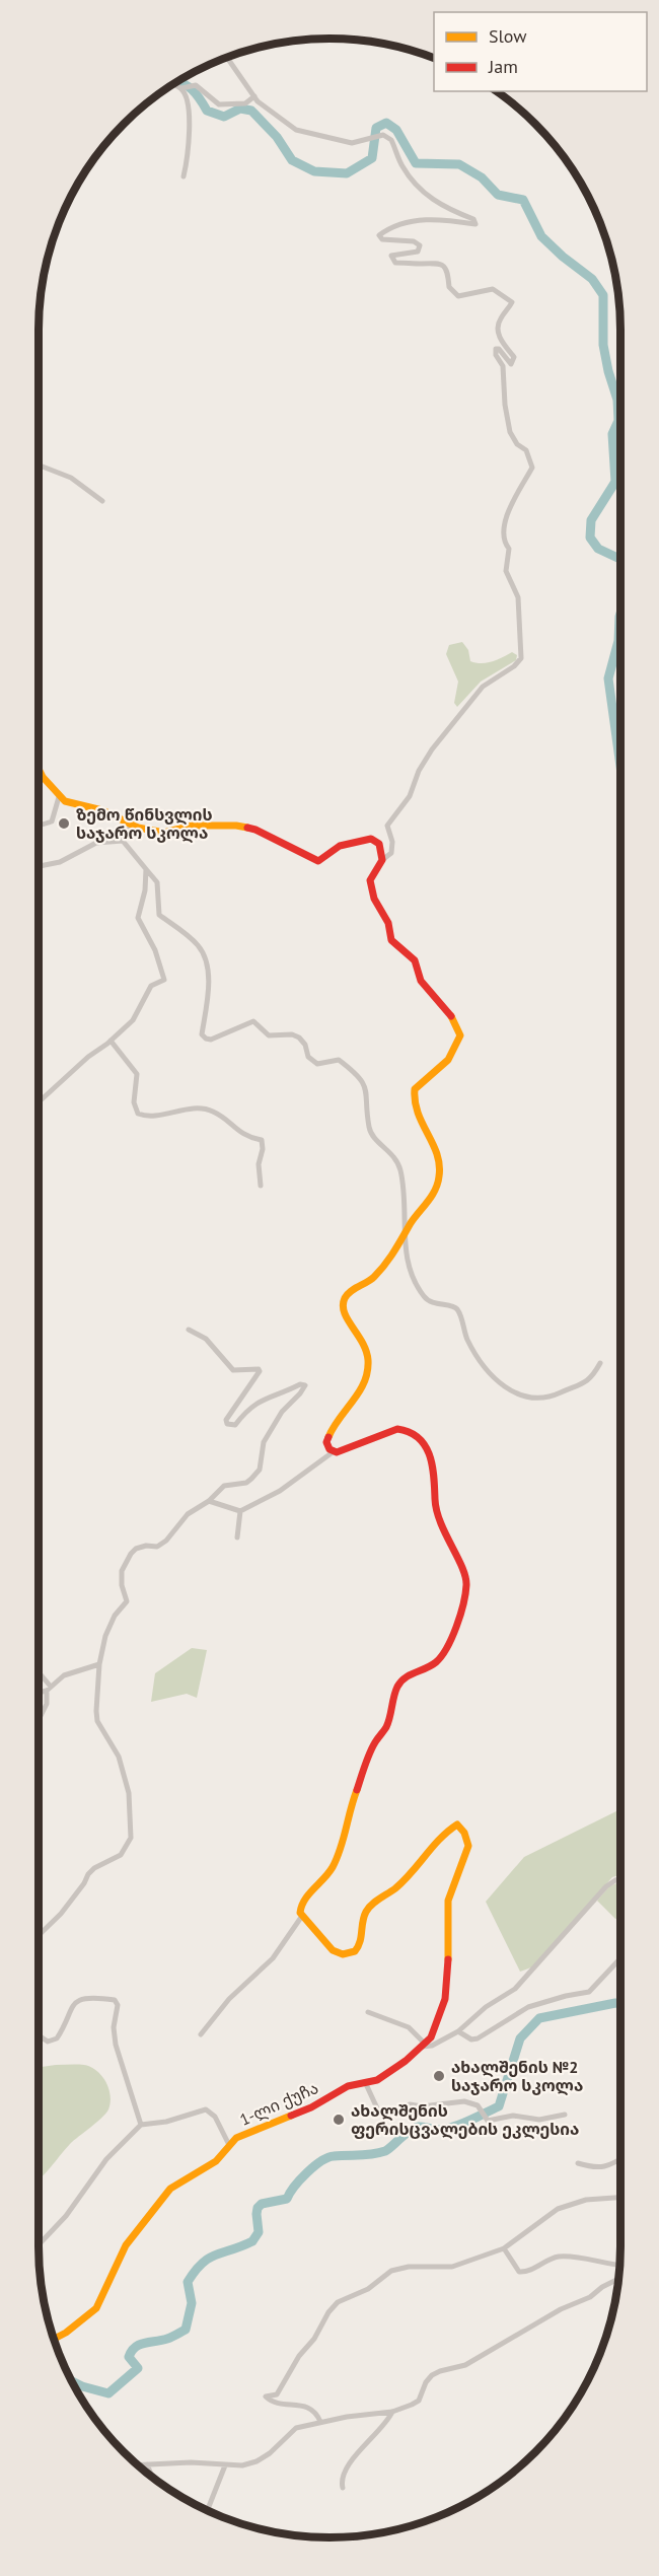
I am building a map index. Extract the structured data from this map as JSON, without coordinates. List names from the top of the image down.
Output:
{
  "streets": {
    "street": ["1-ლი ქუჩა"]
  },
  "places": ["ზემო წინსვლის საჯარო სკოლა", "ახალშენის №2 საჯარო სკოლა", "ახალშენის ფერისცვალების ეკლესია"],
  "legend": ["Slow", "Jam"]
}
